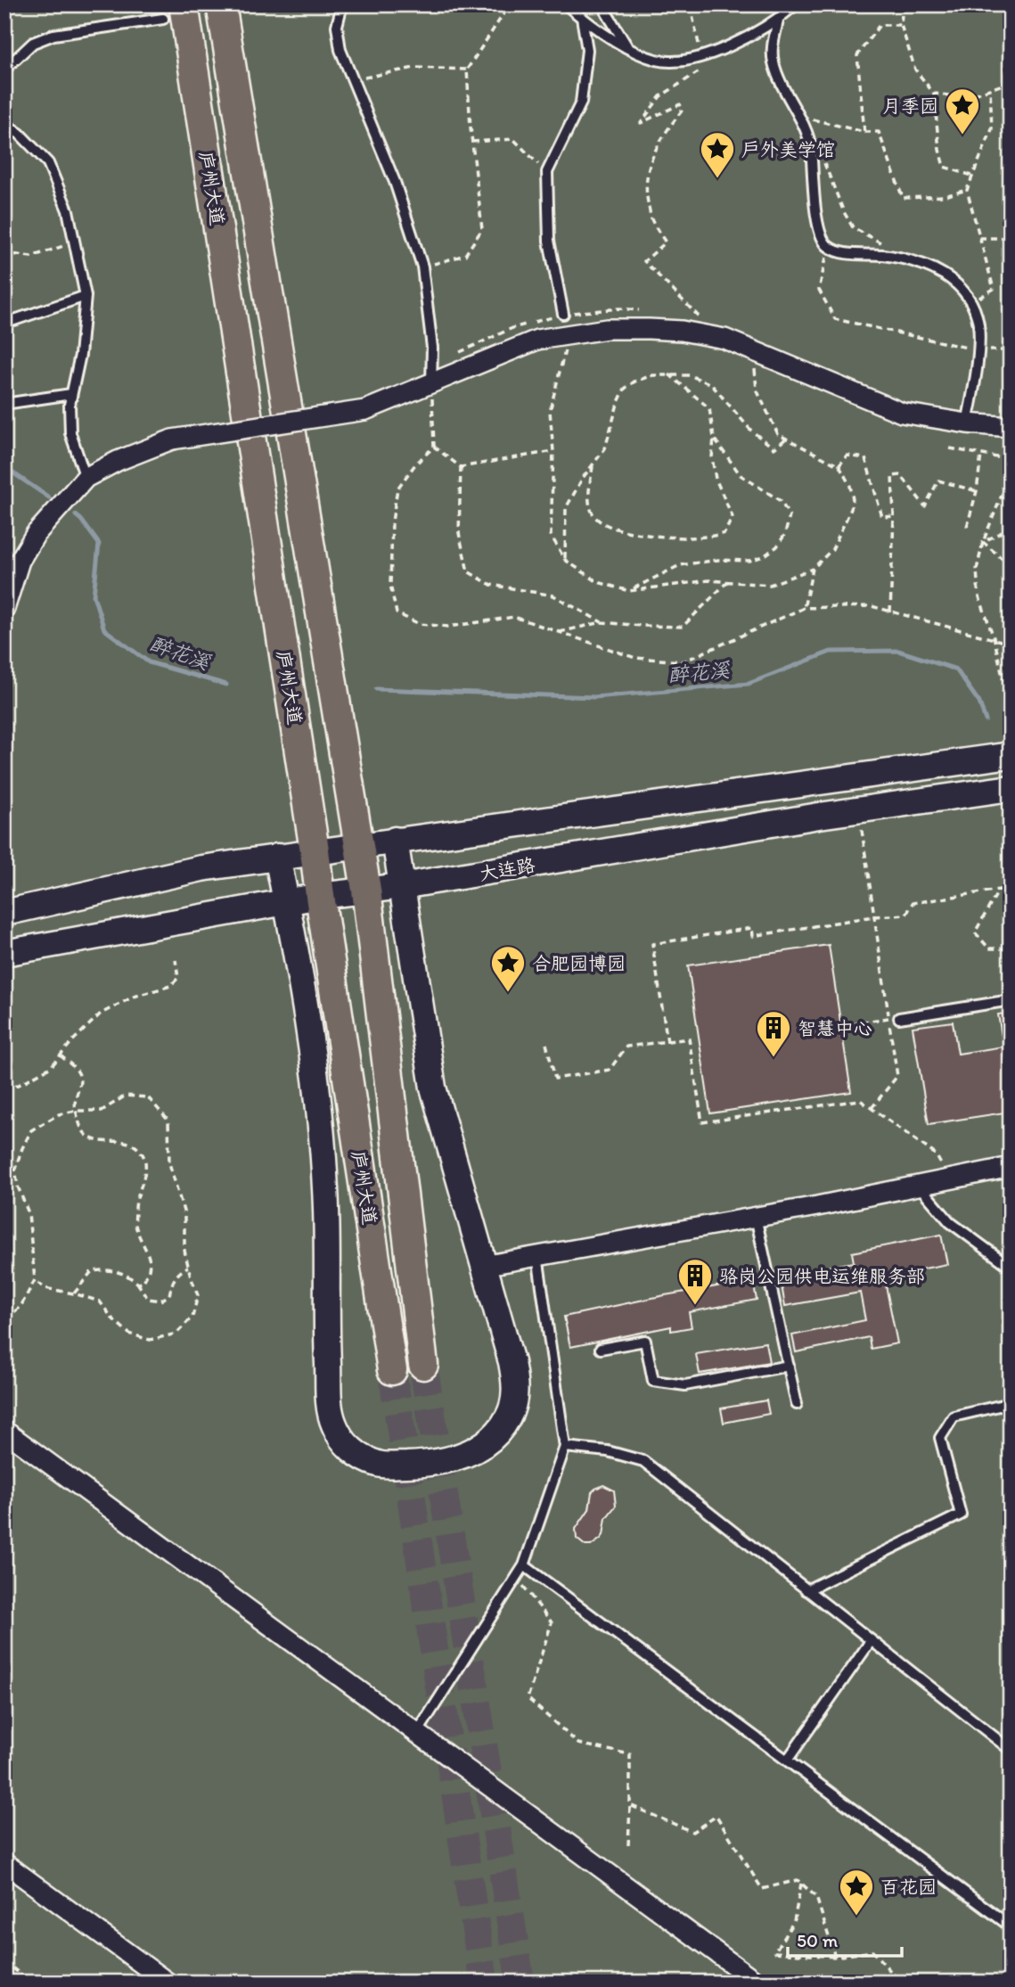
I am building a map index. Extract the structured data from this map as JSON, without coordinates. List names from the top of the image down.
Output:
{
  "streets": {
    "main road": ["庐州大道", "大连路"]
  },
  "crossings": [
    ["庐州大道", "大连路"]
  ],
  "water": ["醉花溪"],
  "places": {
    "place": [
      "月季园",
      "户外美学馆",
      "合肥园博园",
      "百花园"
    ],
    "building": ["智慧中心", "骆岗公园供电运维服务部"]
  },
  "scale_bar": "50 m"
}
